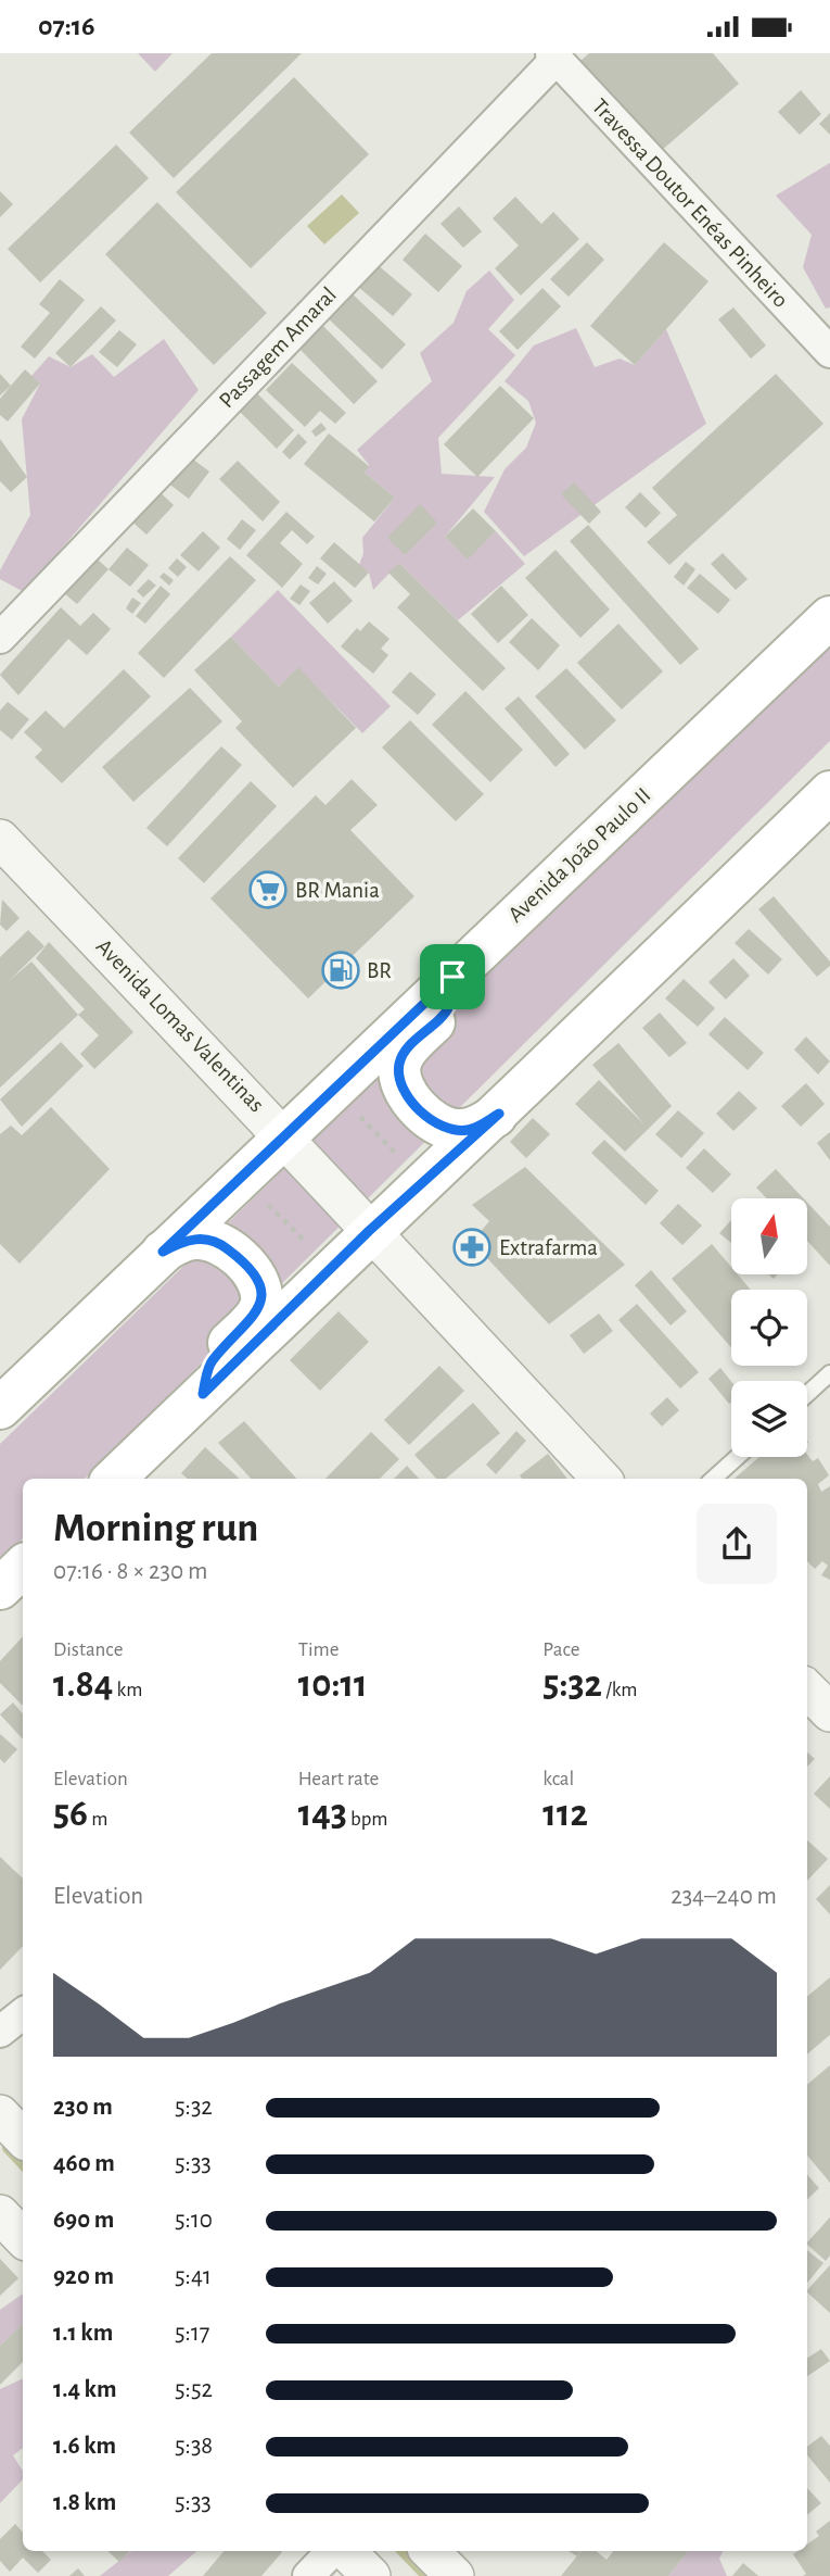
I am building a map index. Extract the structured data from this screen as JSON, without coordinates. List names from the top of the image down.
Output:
{
  "streets": {
    "main road": ["Avenida João Paulo II"],
    "street": ["Travessa Doutor Enéas Pinheiro", "Passagem Amaral", "Avenida Lomas Valentinas"]
  },
  "crossings": [
    ["Travessa Doutor Enéas Pinheiro", "Passagem Amaral"],
    ["Avenida João Paulo II", "Avenida Lomas Valentinas"]
  ],
  "places": {
    "supermarket": ["BR Mania"],
    "fuel station": ["BR"],
    "pharmacy": ["Extrafarma"]
  },
  "north": "top",
  "page": {
    "status": "07:16",
    "heading": ["Morning run", "07:16 · 8 × 230 m"],
    "stats": [
      ["Distance", "1.84 km"],
      ["Time", "10:11"],
      ["Pace", "5:32 /km"],
      ["Elevation", "56 m"],
      ["Heart rate", "143 bpm"],
      ["kcal", "112"]
    ],
    "chart": ["Elevation", "234–240 m"],
    "list": [
      {
        "name": "230 m",
        "note": "5:32"
      },
      {
        "name": "460 m",
        "note": "5:33"
      },
      {
        "name": "690 m",
        "note": "5:10"
      },
      {
        "name": "920 m",
        "note": "5:41"
      },
      {
        "name": "1.1 km",
        "note": "5:17"
      },
      {
        "name": "1.4 km",
        "note": "5:52"
      },
      {
        "name": "1.6 km",
        "note": "5:38"
      },
      {
        "name": "1.8 km",
        "note": "5:33"
      }
    ]
  }
}
